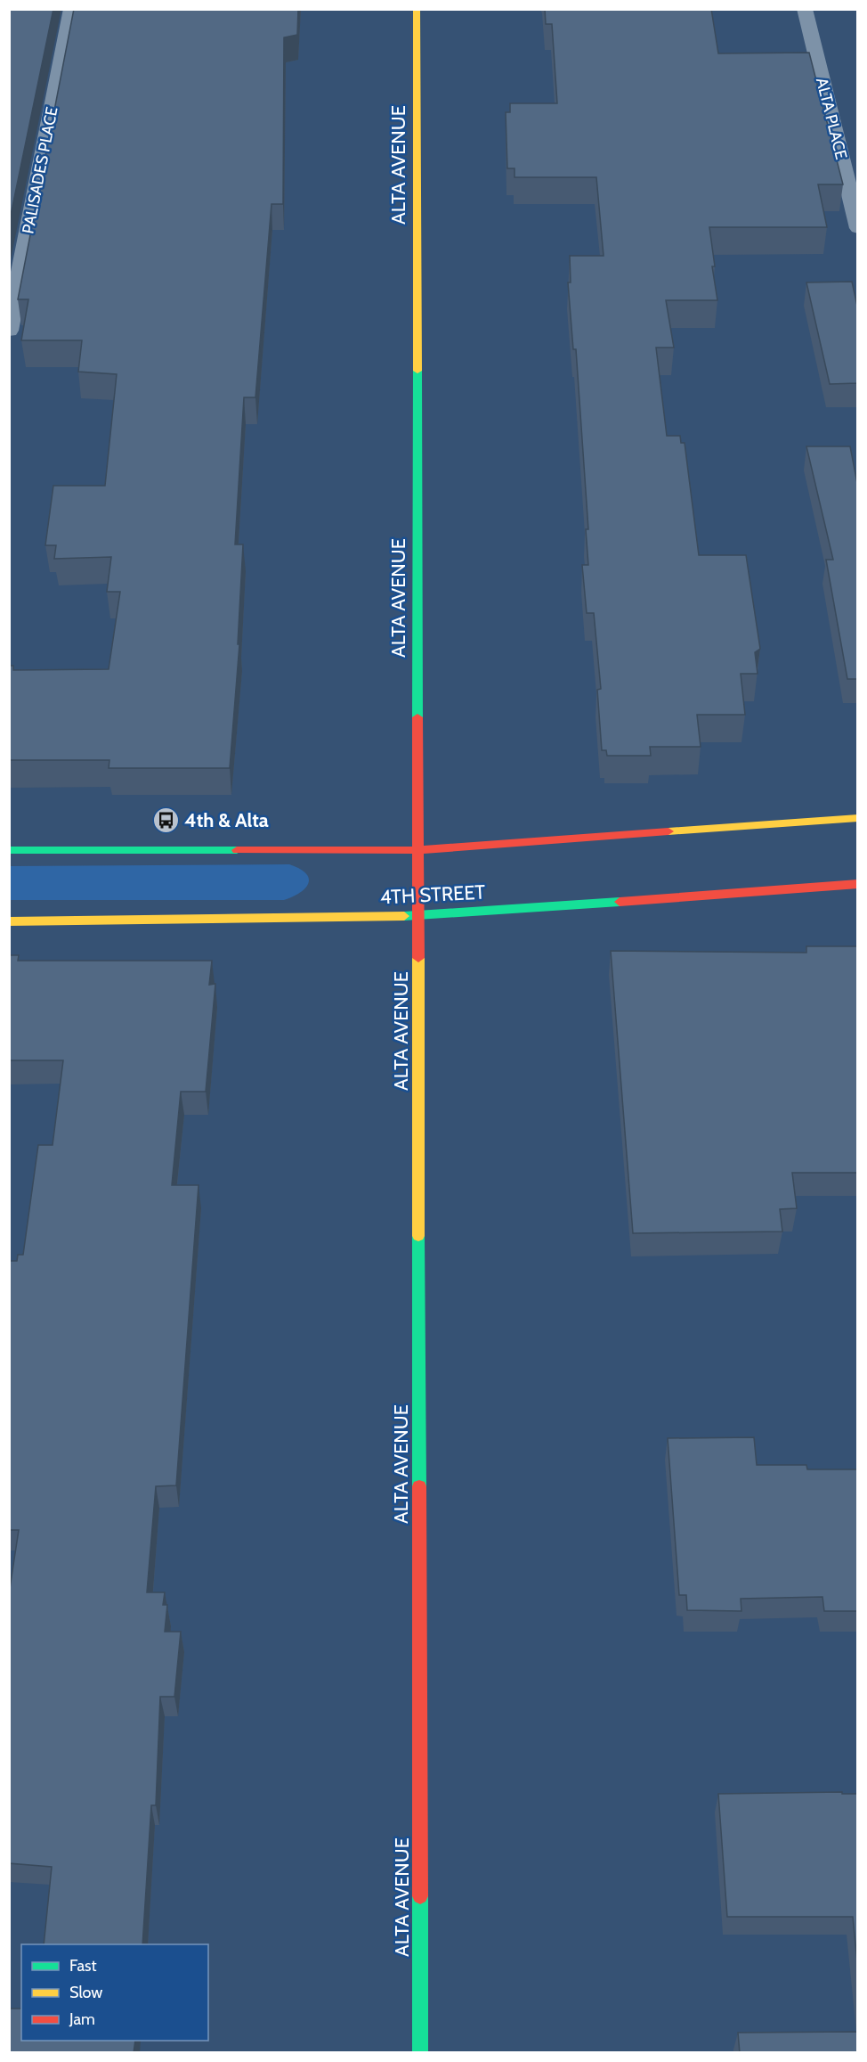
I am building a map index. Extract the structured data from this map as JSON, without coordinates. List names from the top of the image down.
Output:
{
  "streets": {
    "street": ["ALTA AVENUE", "4TH STREET"],
    "lane": ["ALTA PLACE", "PALISADES PLACE"]
  },
  "crossings": [
    ["ALTA AVENUE", "4TH STREET"]
  ],
  "places": {
    "bus stop": ["4th & Alta"]
  },
  "legend": ["Fast", "Slow", "Jam"]
}
